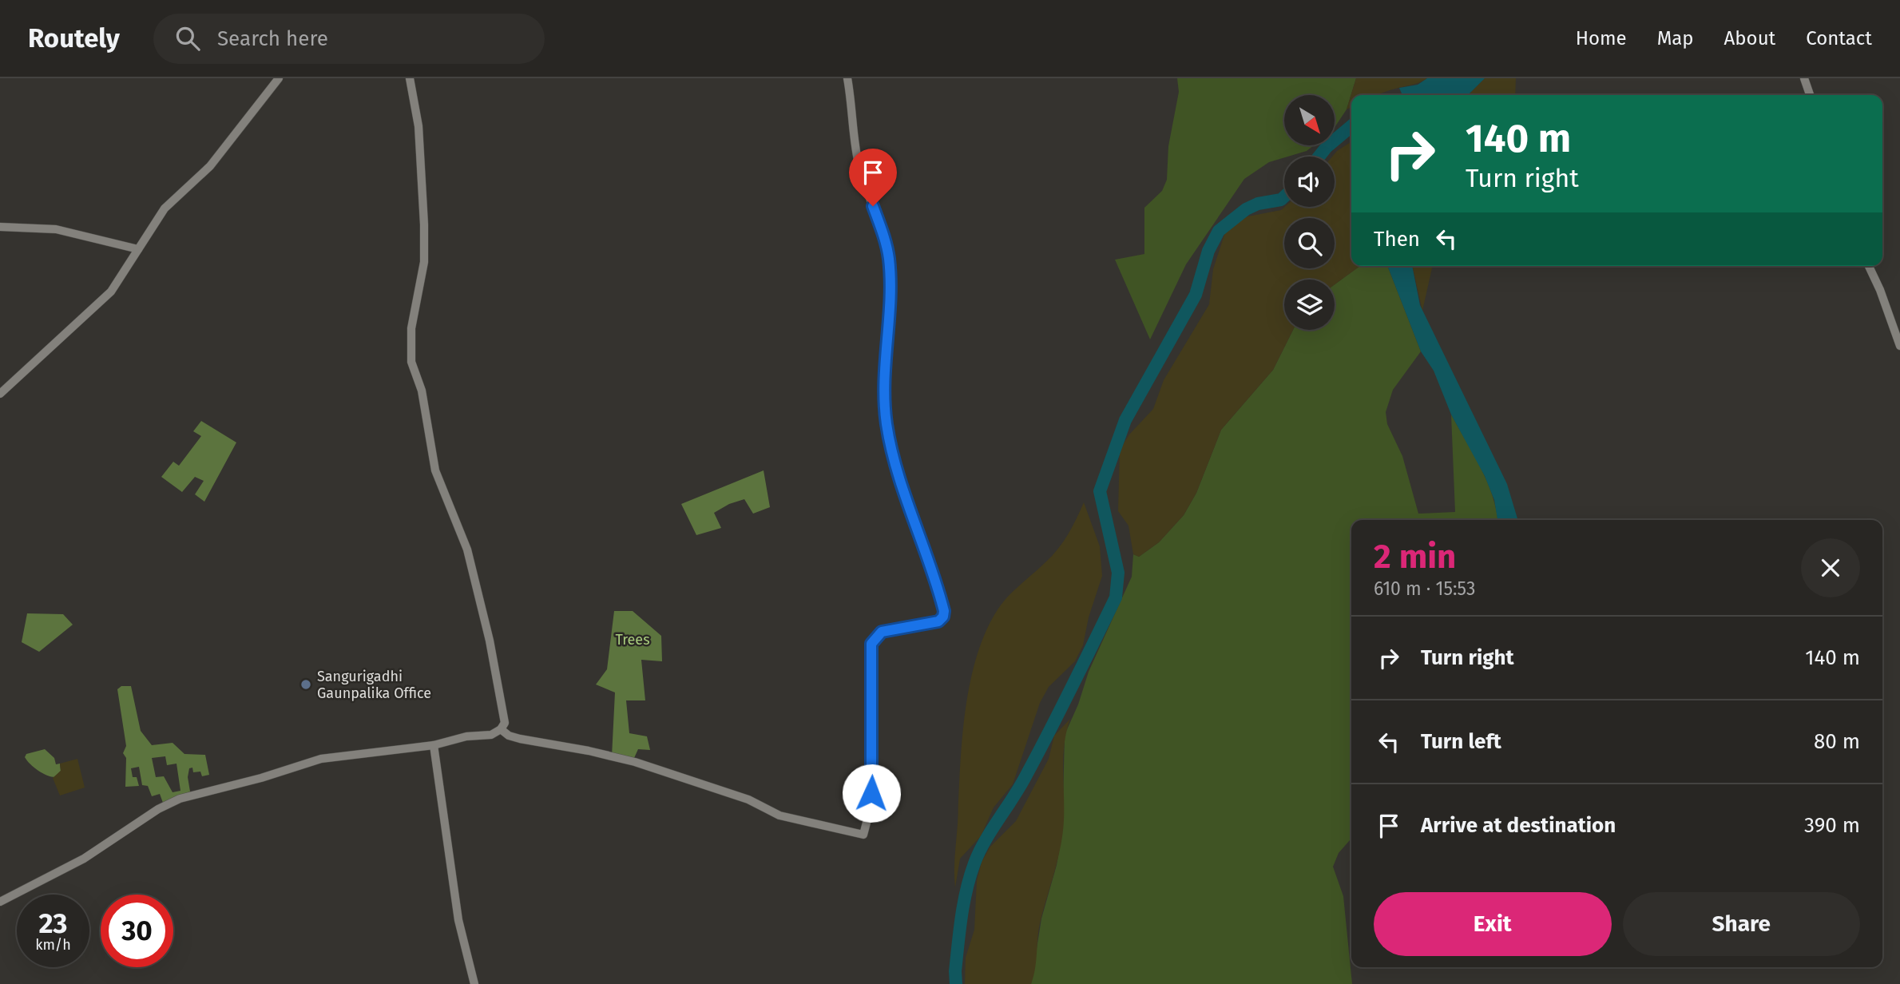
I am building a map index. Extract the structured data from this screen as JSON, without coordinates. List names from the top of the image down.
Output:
{
  "parks": ["Trees"],
  "places": ["Sangurigadhi Gaunpalika Office"],
  "north": "bottom right",
  "page": {
    "header": "Routely",
    "search": "Search here",
    "nav": [
      "Home",
      "Map",
      "About",
      "Contact"
    ],
    "turn": ["140 m", "Turn right"],
    "then": "Then",
    "heading": ["2 min", "610 m · 15:53"],
    "list": [
      {
        "name": "Turn right",
        "value": "140 m"
      },
      {
        "name": "Turn left",
        "value": "80 m"
      },
      {
        "name": "Arrive at destination",
        "value": "390 m"
      }
    ],
    "buttons": ["Exit", "Share"],
    "speed": "23 km/h",
    "limit": "30"
  }
}
